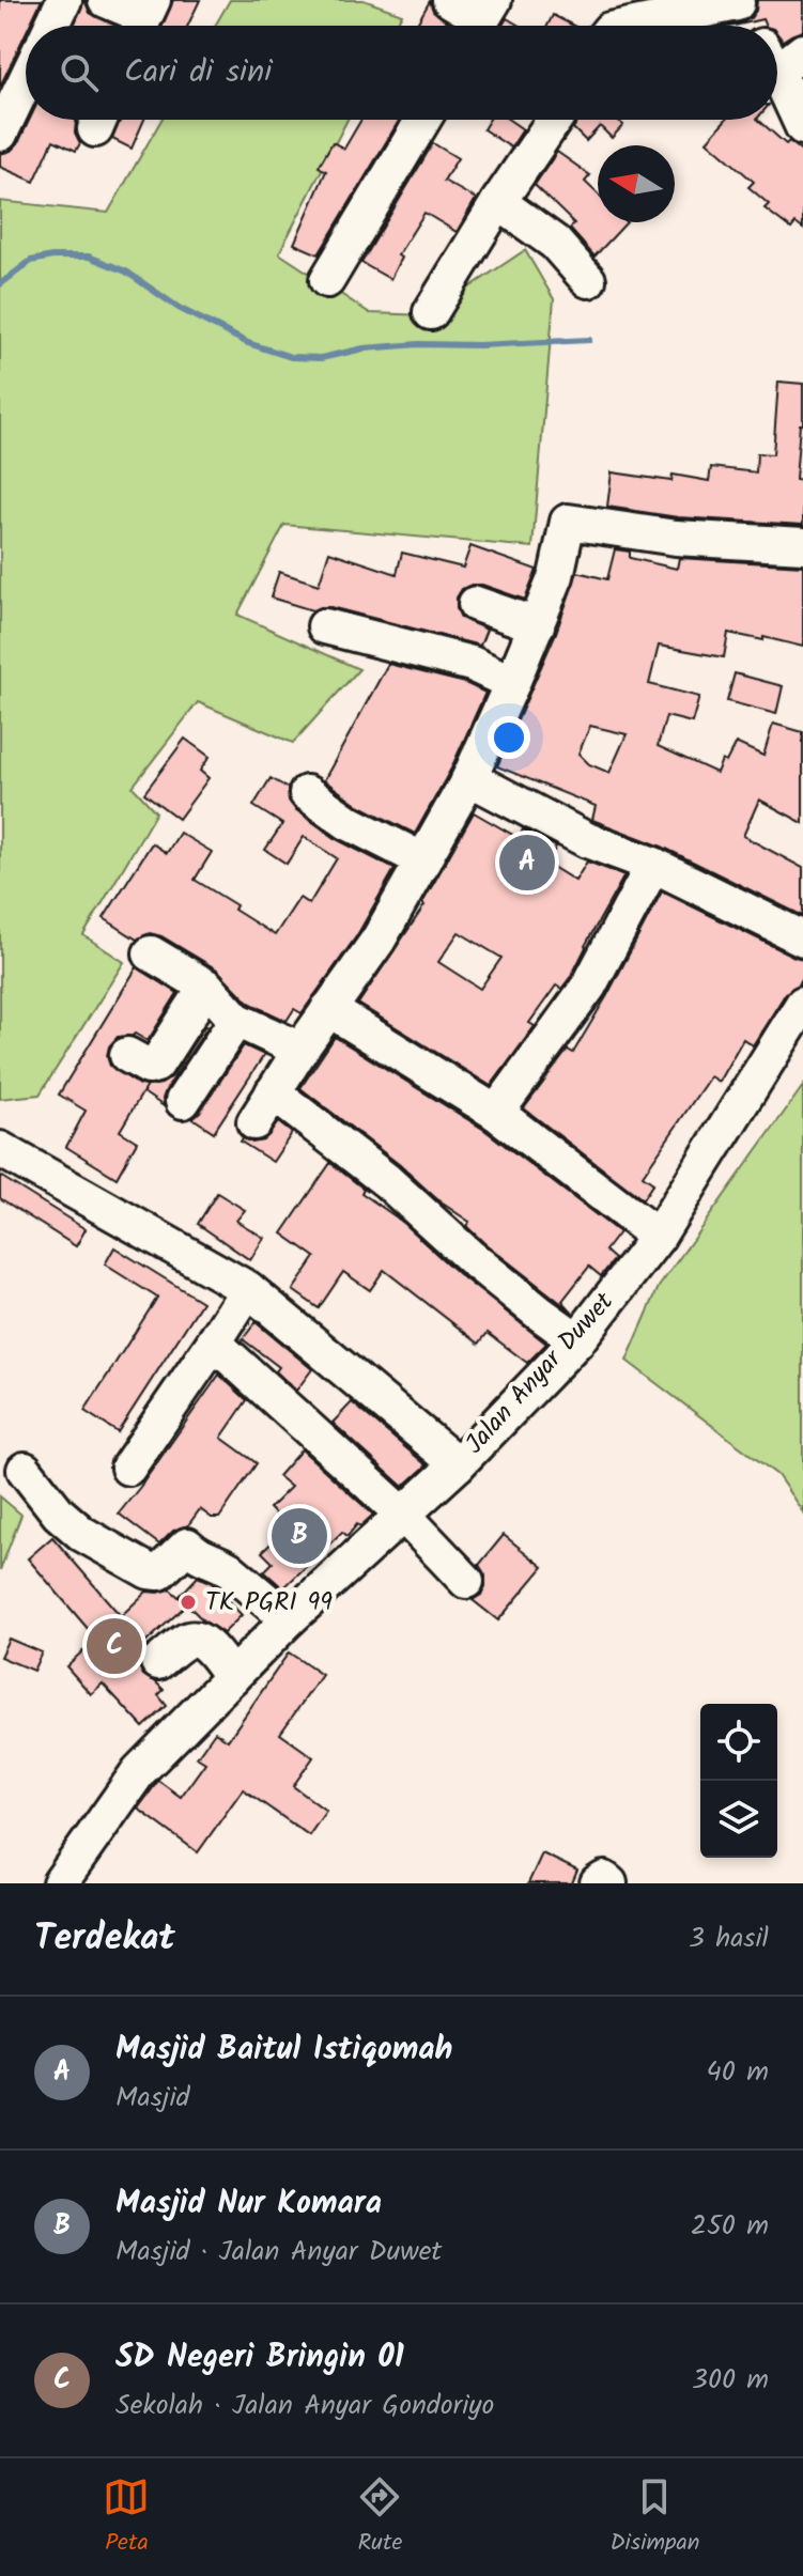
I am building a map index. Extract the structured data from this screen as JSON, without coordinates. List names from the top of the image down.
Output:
{
  "streets": {
    "street": ["Jalan Anyar Duwet"]
  },
  "places": ["TK PGRI 99"],
  "north": "left",
  "page": {
    "search": "Cari di sini",
    "pins": ["A", "B", "C"],
    "heading": ["Terdekat", "3 hasil"],
    "list": [
      {
        "mark": "A",
        "name": "Masjid Baitul Istiqomah",
        "note": "Masjid",
        "value": "40 m"
      },
      {
        "mark": "B",
        "name": "Masjid Nur Komara",
        "note": "Masjid · Jalan Anyar Duwet",
        "value": "250 m"
      },
      {
        "mark": "C",
        "name": "SD Negeri Bringin 01",
        "note": "Sekolah · Jalan Anyar Gondoriyo",
        "value": "300 m"
      }
    ],
    "nav": ["Peta", "Rute", "Disimpan"]
  }
}
